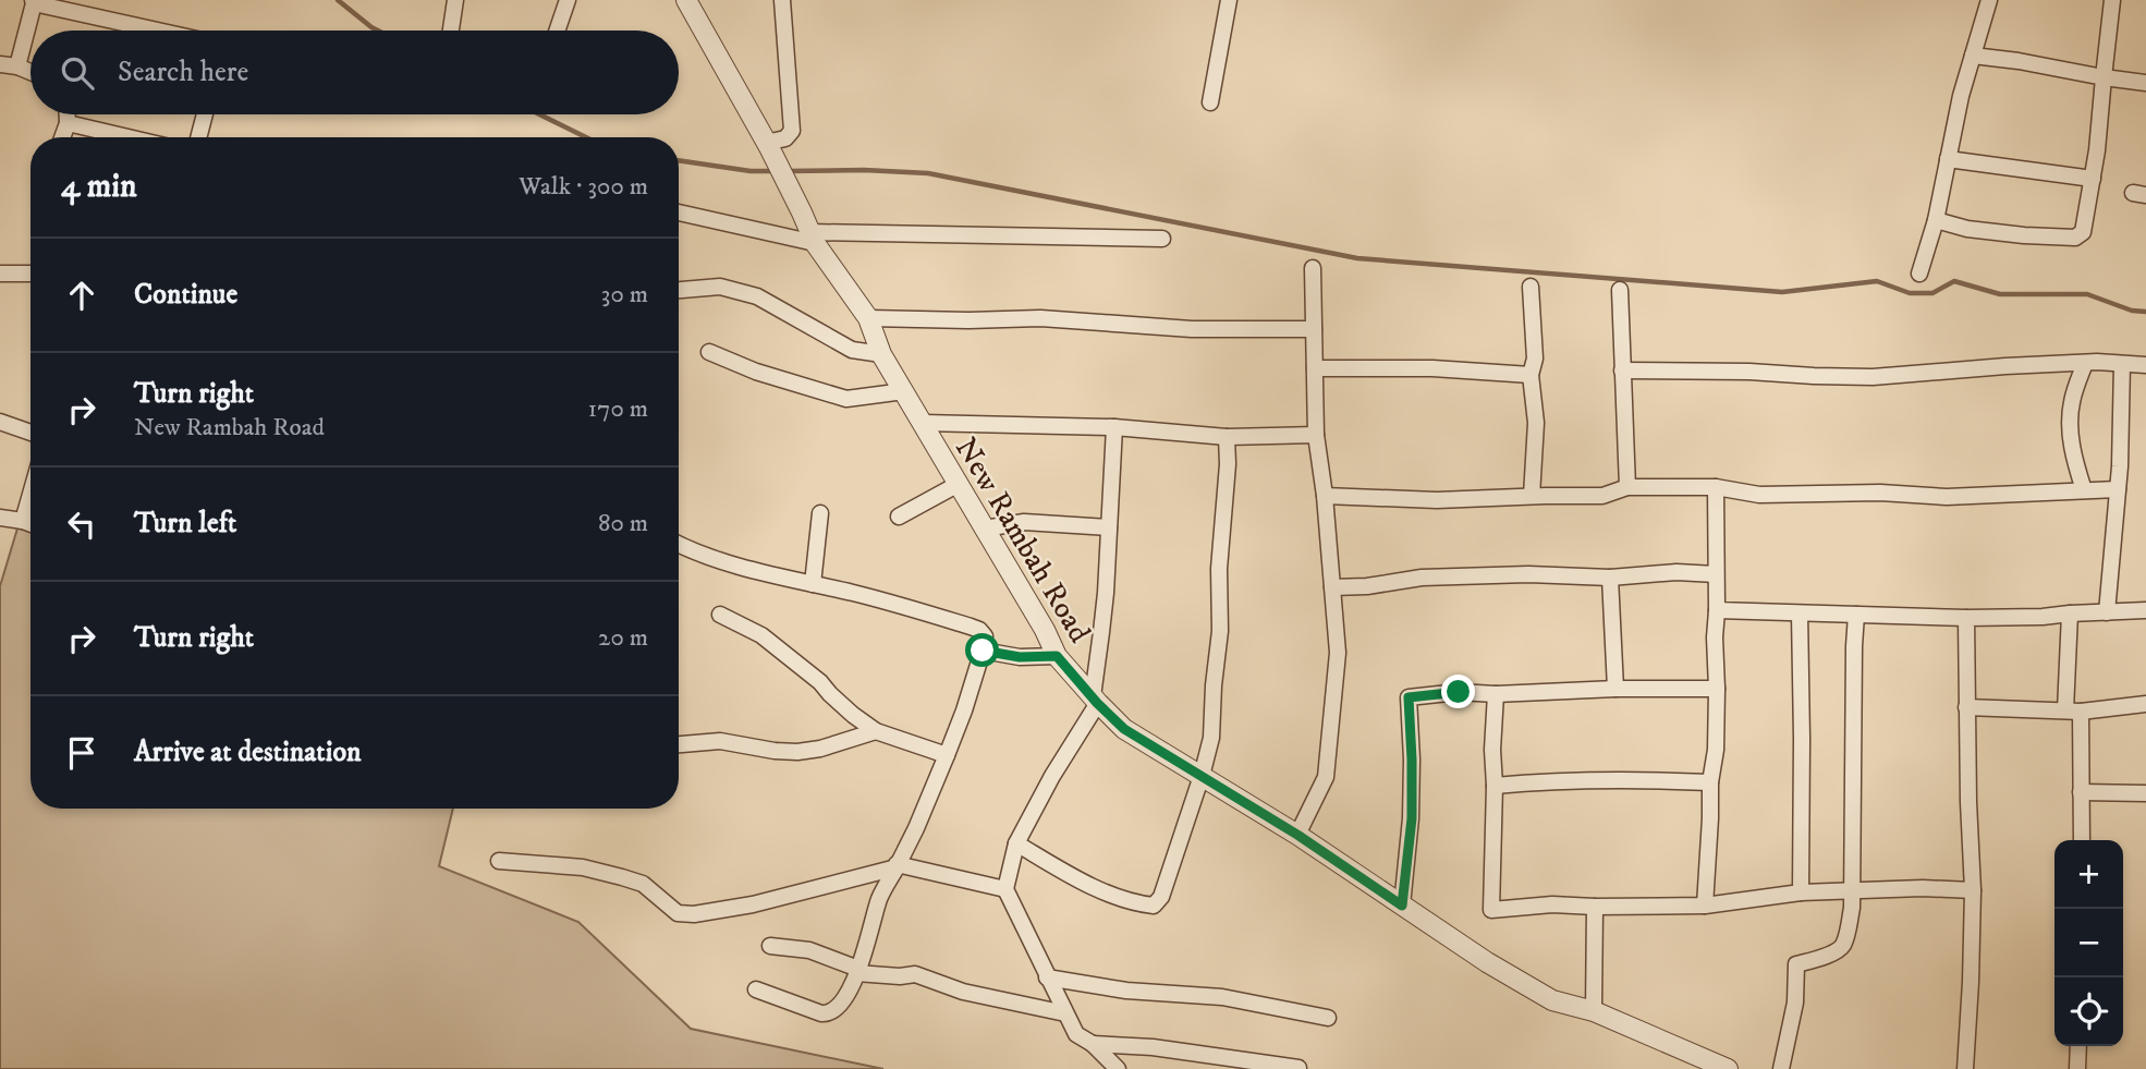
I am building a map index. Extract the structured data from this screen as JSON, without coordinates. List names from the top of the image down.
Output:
{
  "streets": {
    "street": ["New Rambah Road"]
  },
  "page": {
    "search": "Search here",
    "heading": ["4 min", "Walk · 300 m"],
    "list": [
      ["Continue", "30 m"],
      ["Turn right", "New Rambah Road", "170 m"],
      ["Turn left", "80 m"],
      ["Turn right", "20 m"],
      "Arrive at destination"
    ],
    "map_buttons": ["+", "−"]
  }
}
